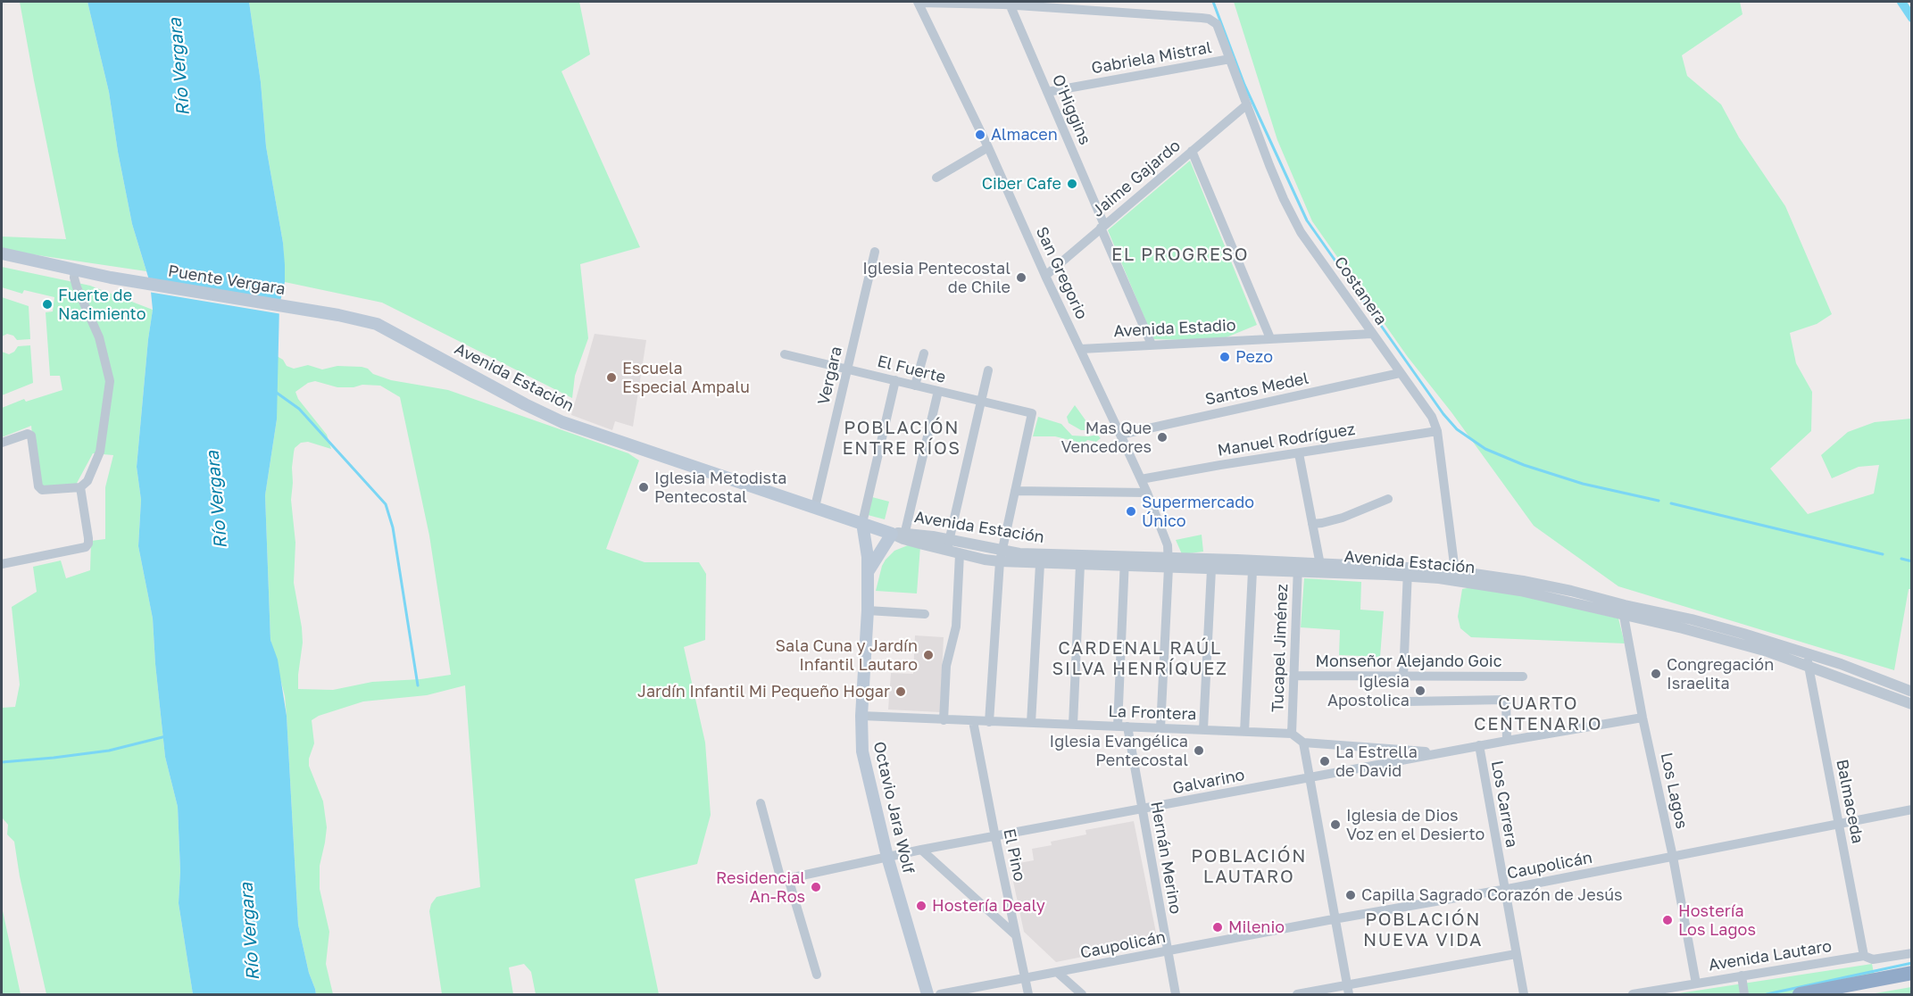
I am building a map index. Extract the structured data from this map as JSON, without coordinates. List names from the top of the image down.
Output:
{
  "streets": {
    "main road": ["Puente Vergara", "Avenida Estación", "Octavio Jara Wolf"],
    "street": [
      "Gabriela Mistral",
      "O'Higgins",
      "Jaime Gajardo",
      "San Gregorio",
      "Costanera",
      "Avenida Estadio",
      "El Fuerte",
      "Vergara",
      "Santos Medel",
      "Manuel Rodríguez",
      "Tucapel Jiménez",
      "Monseñor Alejando Goic",
      "La Frontera",
      "Galvarino",
      "Los Lagos",
      "Balmaceda",
      "Los Carrera",
      "El Pino",
      "Hernán Merino",
      "Caupolicán",
      "Avenida Lautaro"
    ]
  },
  "crossings": [
    ["Gabriela Mistral", "O'Higgins"],
    ["Gabriela Mistral", "Costanera"],
    ["O'Higgins", "Jaime Gajardo"],
    ["O'Higgins", "Costanera"],
    ["O'Higgins", "Avenida Estadio"],
    ["Jaime Gajardo", "San Gregorio"],
    ["Jaime Gajardo", "Costanera"],
    ["Jaime Gajardo", "Avenida Estadio"],
    ["San Gregorio", "Avenida Estadio"],
    ["San Gregorio", "Avenida Estación"],
    ["San Gregorio", "Santos Medel"],
    ["San Gregorio", "Manuel Rodríguez"],
    ["San Gregorio", "La Frontera"],
    ["Puente Vergara", "Avenida Estación"],
    ["Costanera", "Avenida Estadio"],
    ["Costanera", "Avenida Estación"],
    ["Costanera", "Santos Medel"],
    ["Costanera", "Manuel Rodríguez"],
    ["El Fuerte", "Vergara"],
    ["Vergara", "Avenida Estación"],
    ["Avenida Estación", "Tucapel Jiménez"],
    ["Avenida Estación", "Los Lagos"],
    ["Avenida Estación", "Balmaceda"],
    ["Avenida Estación", "Octavio Jara Wolf"],
    ["Avenida Estación", "Hernán Merino"],
    ["Tucapel Jiménez", "Monseñor Alejando Goic"],
    ["Tucapel Jiménez", "La Frontera"],
    ["La Frontera", "Octavio Jara Wolf"],
    ["La Frontera", "El Pino"],
    ["La Frontera", "Hernán Merino"],
    ["Galvarino", "Los Lagos"],
    ["Galvarino", "Los Carrera"],
    ["Galvarino", "Octavio Jara Wolf"],
    ["Galvarino", "El Pino"],
    ["Galvarino", "Hernán Merino"],
    ["Los Lagos", "Caupolicán"],
    ["Los Lagos", "Avenida Lautaro"],
    ["Balmaceda", "Caupolicán"],
    ["Balmaceda", "Avenida Lautaro"],
    ["Los Carrera", "Caupolicán"],
    ["El Pino", "Caupolicán"],
    ["Hernán Merino", "Caupolicán"]
  ],
  "districts": [
    "EL PROGRESO",
    "POBLACIÓN ENTRE RÍOS",
    "CARDENAL RAÚL SILVA HENRÍQUEZ",
    "CUARTO CENTENARIO",
    "POBLACIÓN LAUTARO",
    "POBLACIÓN NUEVA VIDA"
  ],
  "water": ["Río Vergara"],
  "places": [
    "Almacen",
    "Ciber Cafe",
    "Iglesia Pentecostal de Chile",
    "Fuerte de Nacimiento",
    "Pezo",
    "Escuela Especial Ampalu",
    "Mas Que Vencedores",
    "Iglesia Metodista Pentecostal",
    "Supermercado Único",
    "Sala Cuna y Jardín Infantil Lautaro",
    "Congregación Israelita",
    "Iglesia Apostolica",
    "Jardín Infantil Mi Pequeño Hogar",
    "Iglesia Evangélica Pentecostal",
    "La Estrella de David",
    "Iglesia de Dios Voz en el Desierto",
    "Residencial An-Ros",
    "Capilla Sagrado Corazón de Jesús",
    "Hostería Dealy",
    "Hostería Los Lagos",
    "Milenio"
  ]
}
